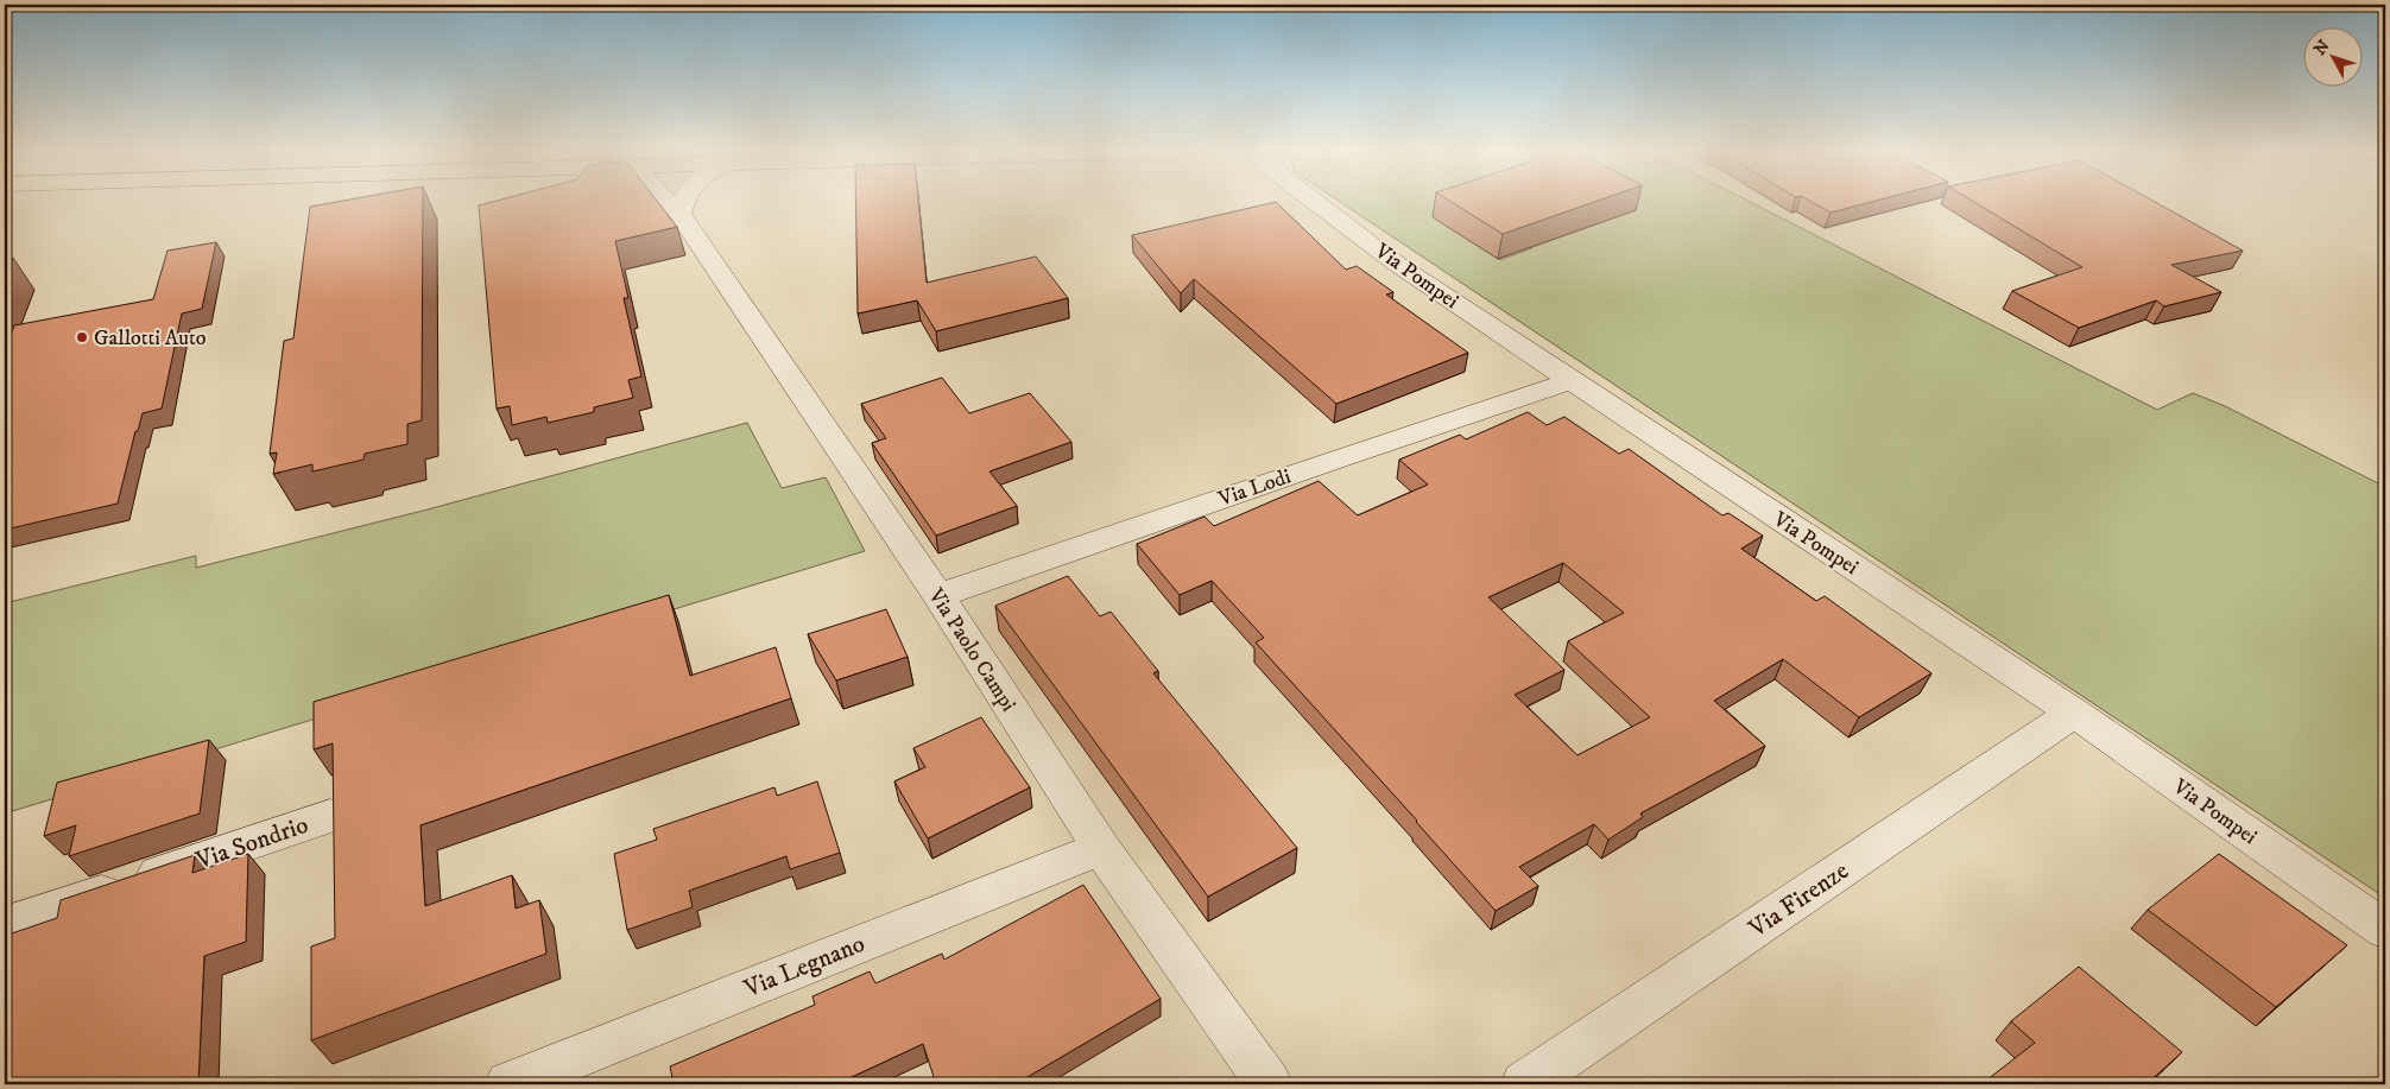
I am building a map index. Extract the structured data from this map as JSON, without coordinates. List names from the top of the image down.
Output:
{
  "streets": {
    "street": [
      "Via Pompei",
      "Via Lodi",
      "Via Paolo Campi",
      "Via Sondrio",
      "Via Firenze",
      "Via Legnano"
    ]
  },
  "crossings": [
    ["Via Pompei", "Via Lodi"],
    ["Via Pompei", "Via Firenze"],
    ["Via Lodi", "Via Paolo Campi"],
    ["Via Paolo Campi", "Via Legnano"]
  ],
  "places": ["Gallotti Auto"],
  "north": "top left"
}
